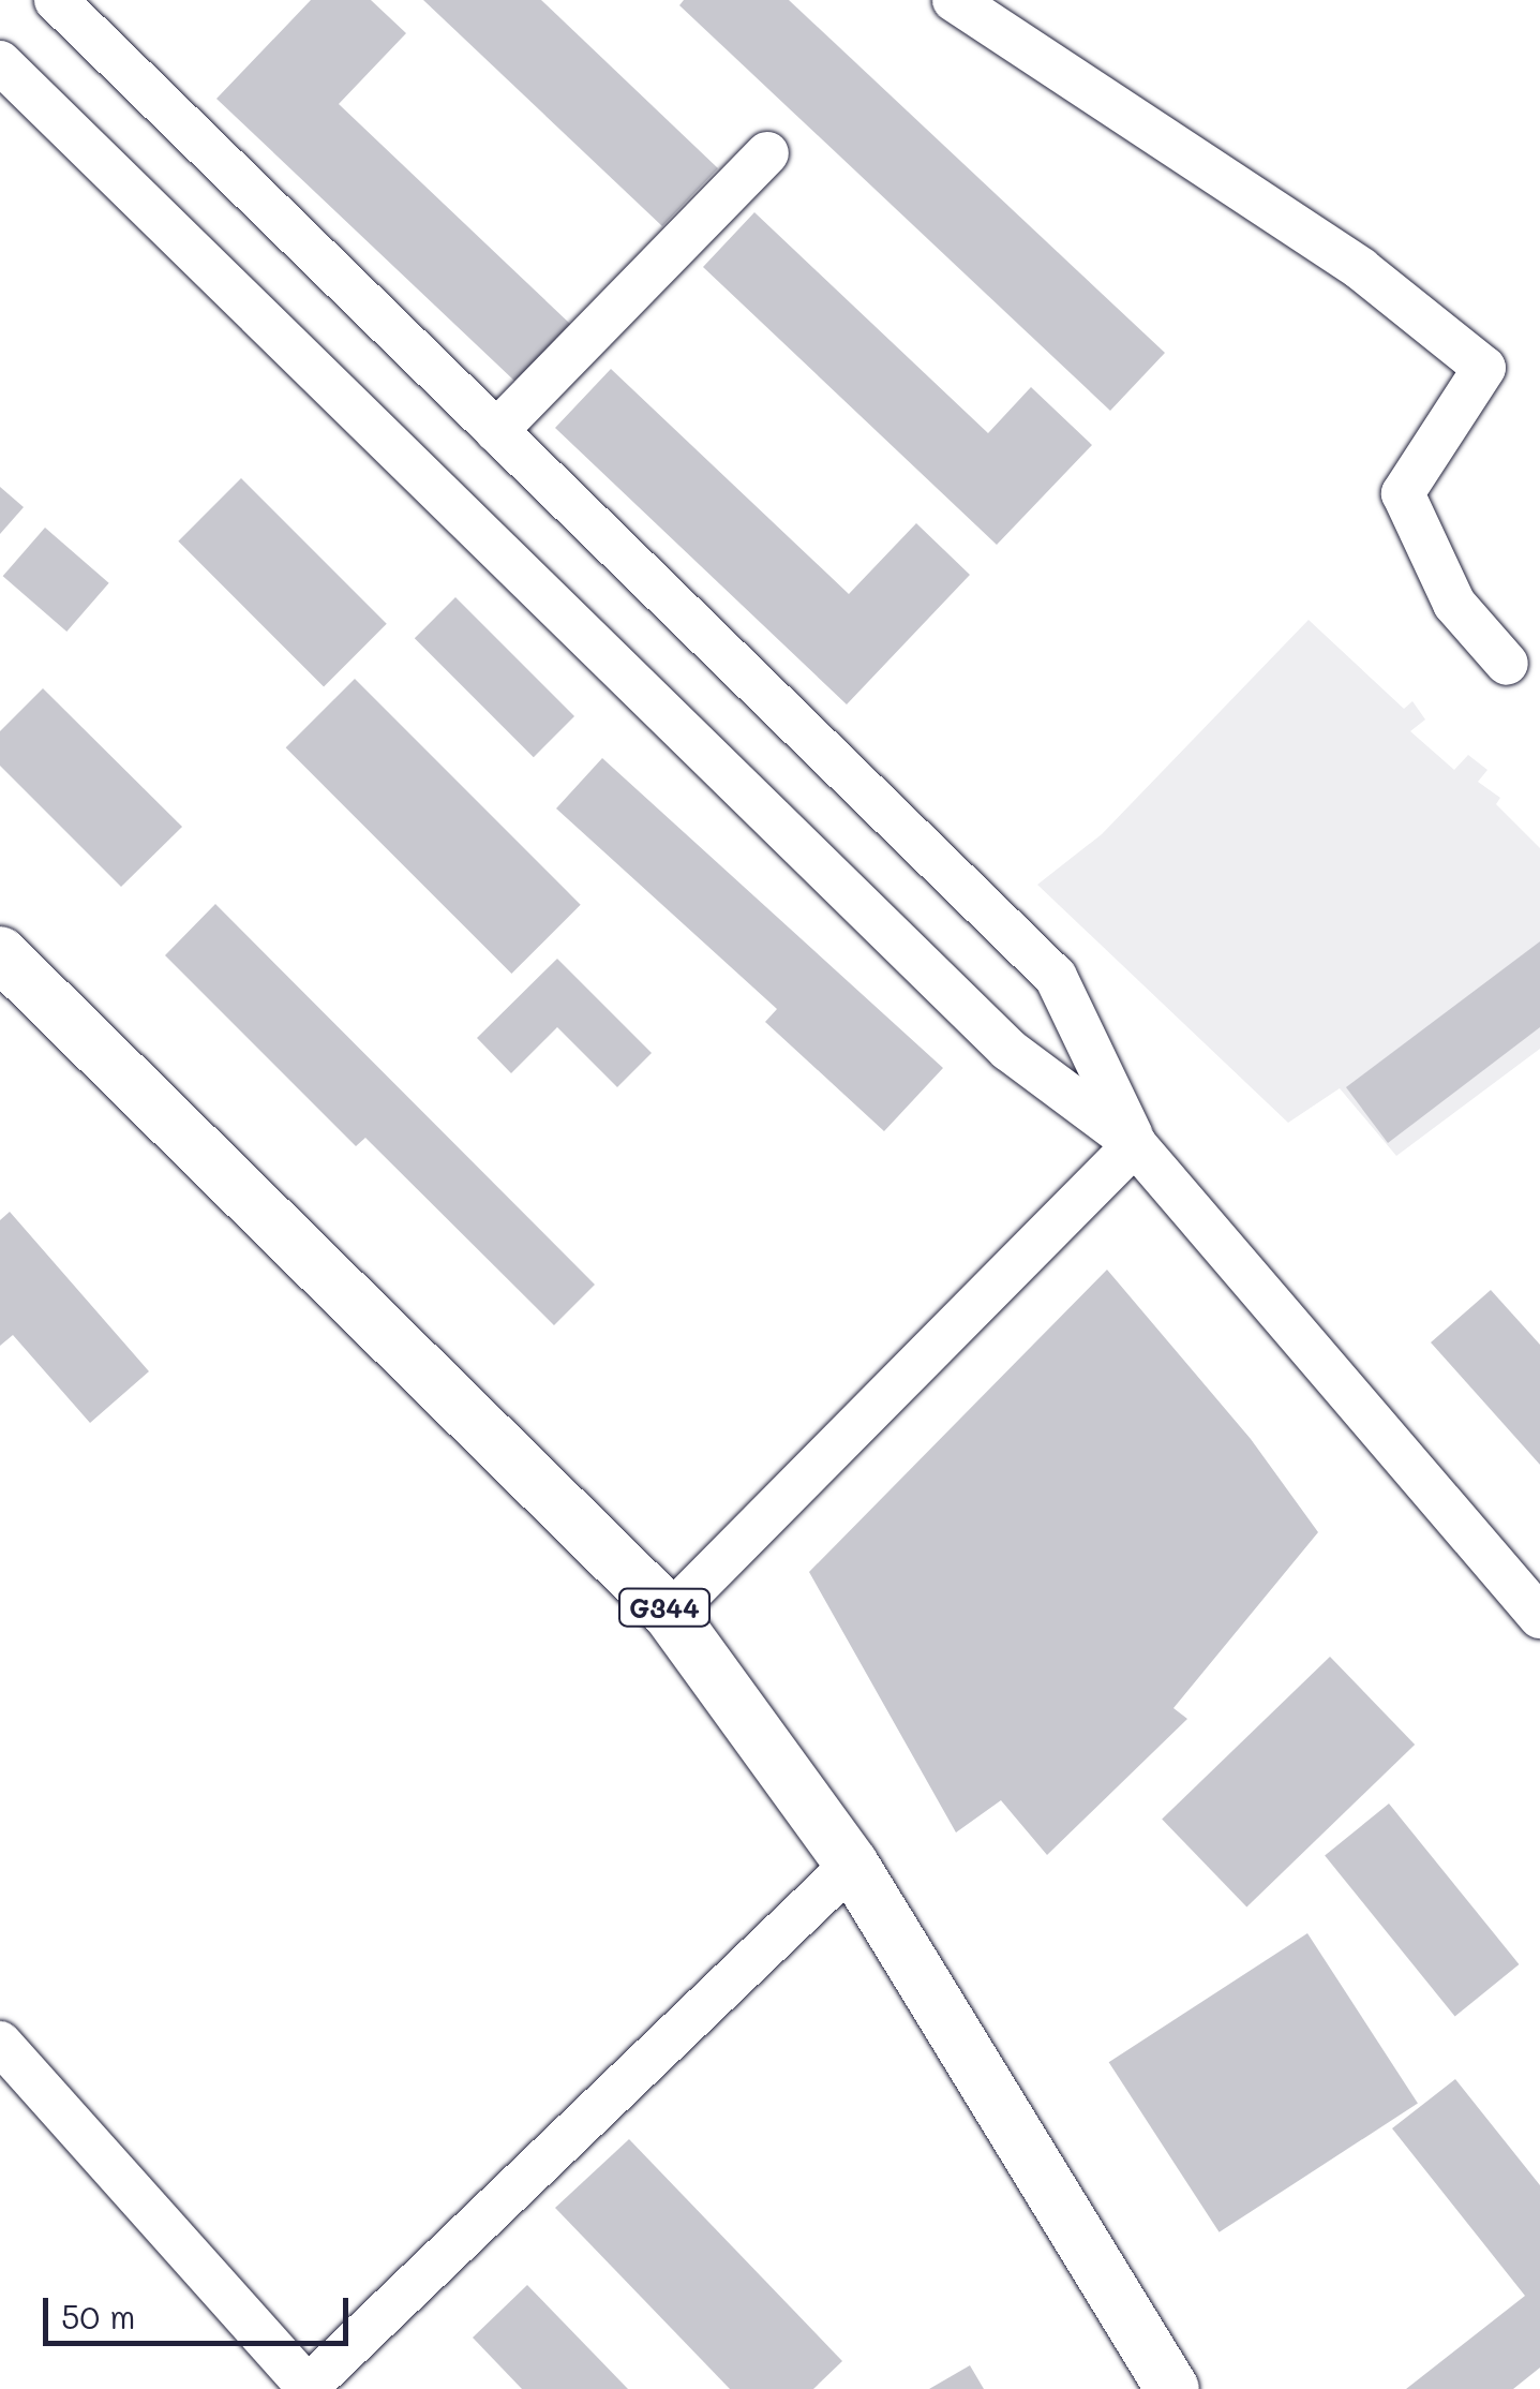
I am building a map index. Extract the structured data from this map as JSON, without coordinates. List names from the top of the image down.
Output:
{
  "streets": {
    "main road": ["G344"]
  },
  "scale_bar": "50 m"
}
